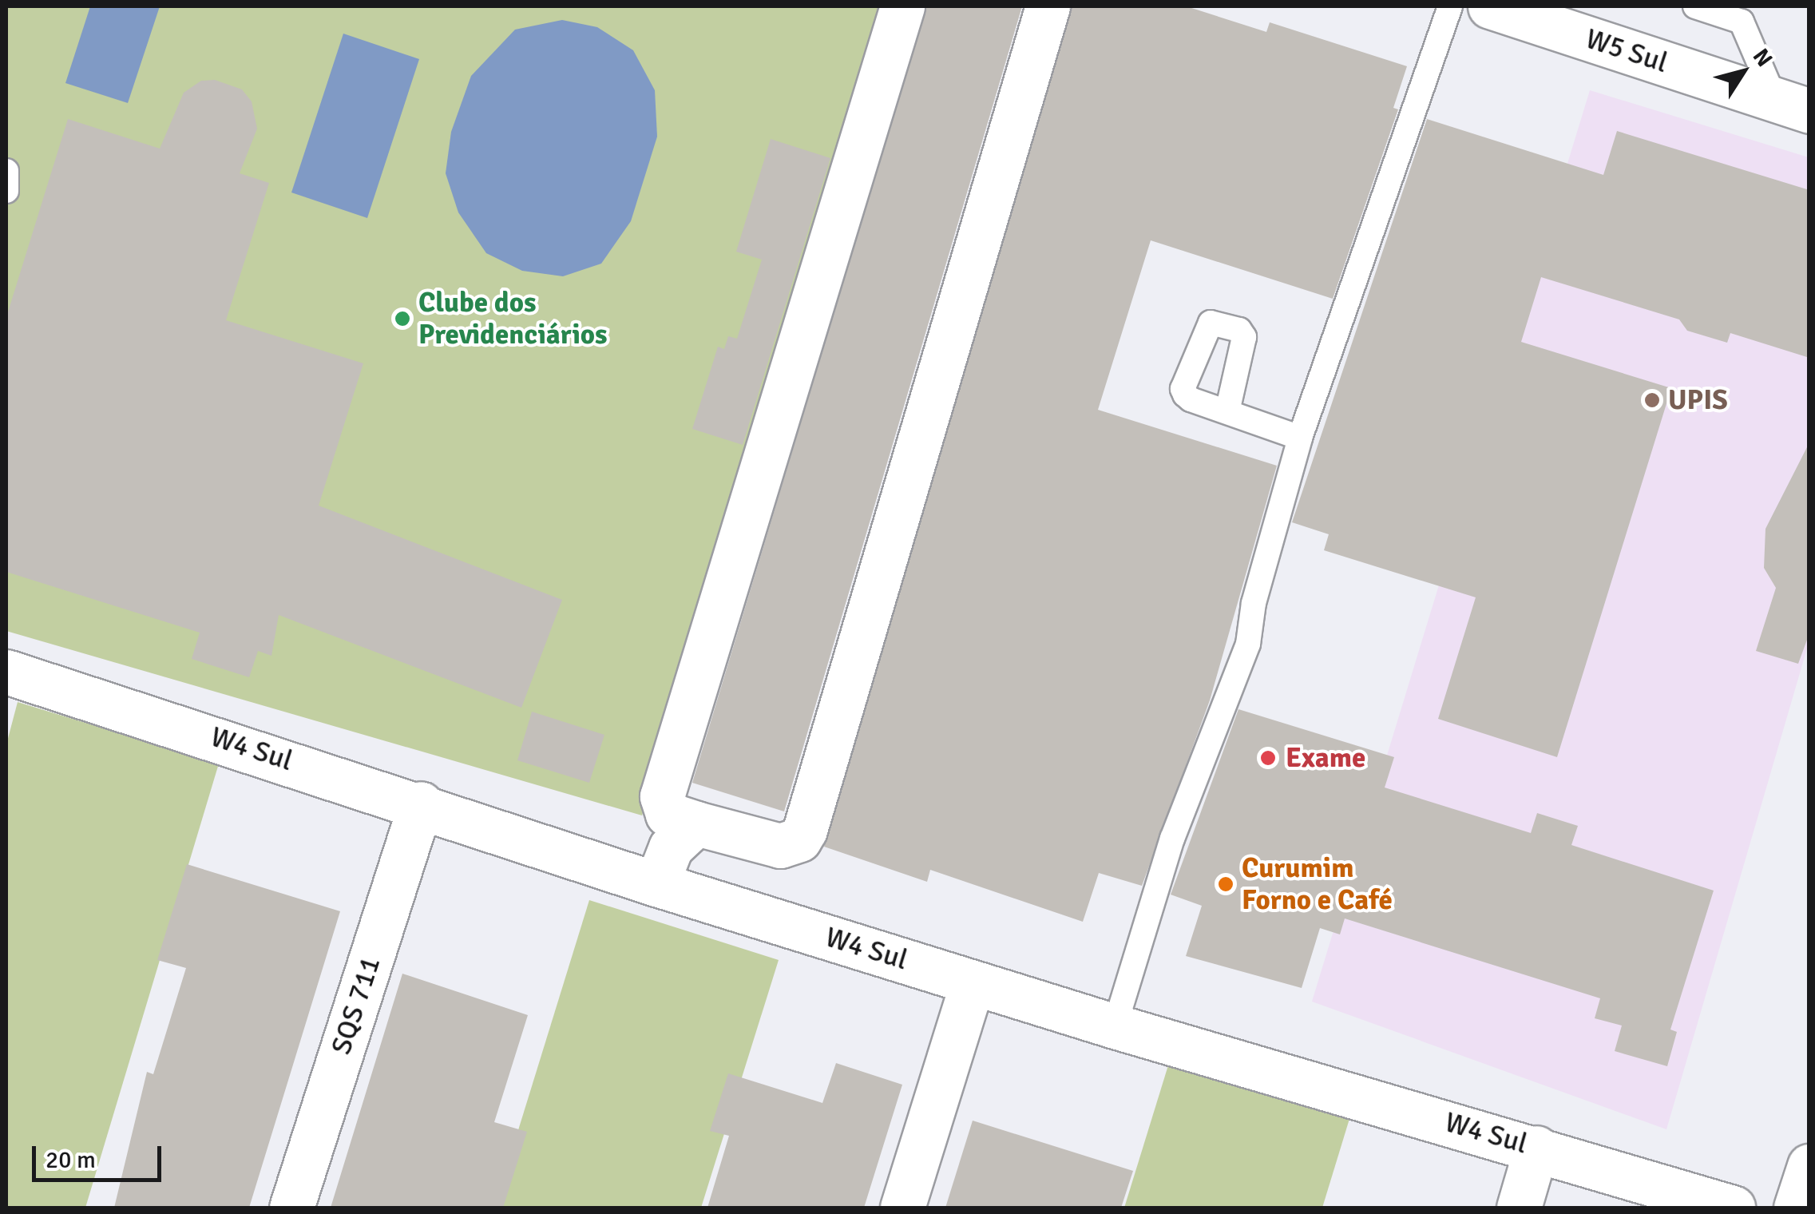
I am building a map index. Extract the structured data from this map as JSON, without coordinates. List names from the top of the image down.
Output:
{
  "streets": {
    "street": ["W5 Sul", "W4 Sul", "SQS 711"]
  },
  "crossings": [
    ["W4 Sul", "SQS 711"]
  ],
  "places": [
    "Clube dos Previdenciários",
    "UPIS",
    "Exame",
    "Curumim Forno e Café"
  ],
  "scale_bar": "20 m",
  "north": "top right"
}
